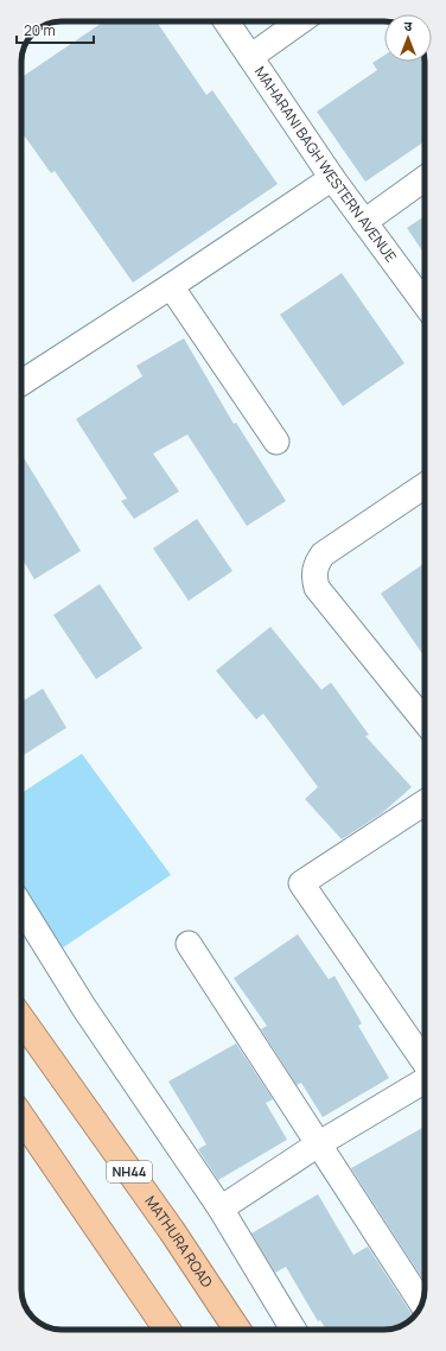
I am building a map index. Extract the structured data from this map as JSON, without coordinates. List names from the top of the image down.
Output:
{
  "streets": {
    "highway": ["NH44", "MATHURA ROAD"],
    "street": ["MAHARANI BAGH WESTERN AVENUE"]
  },
  "scale_bar": "20 m",
  "north": "top"
}
